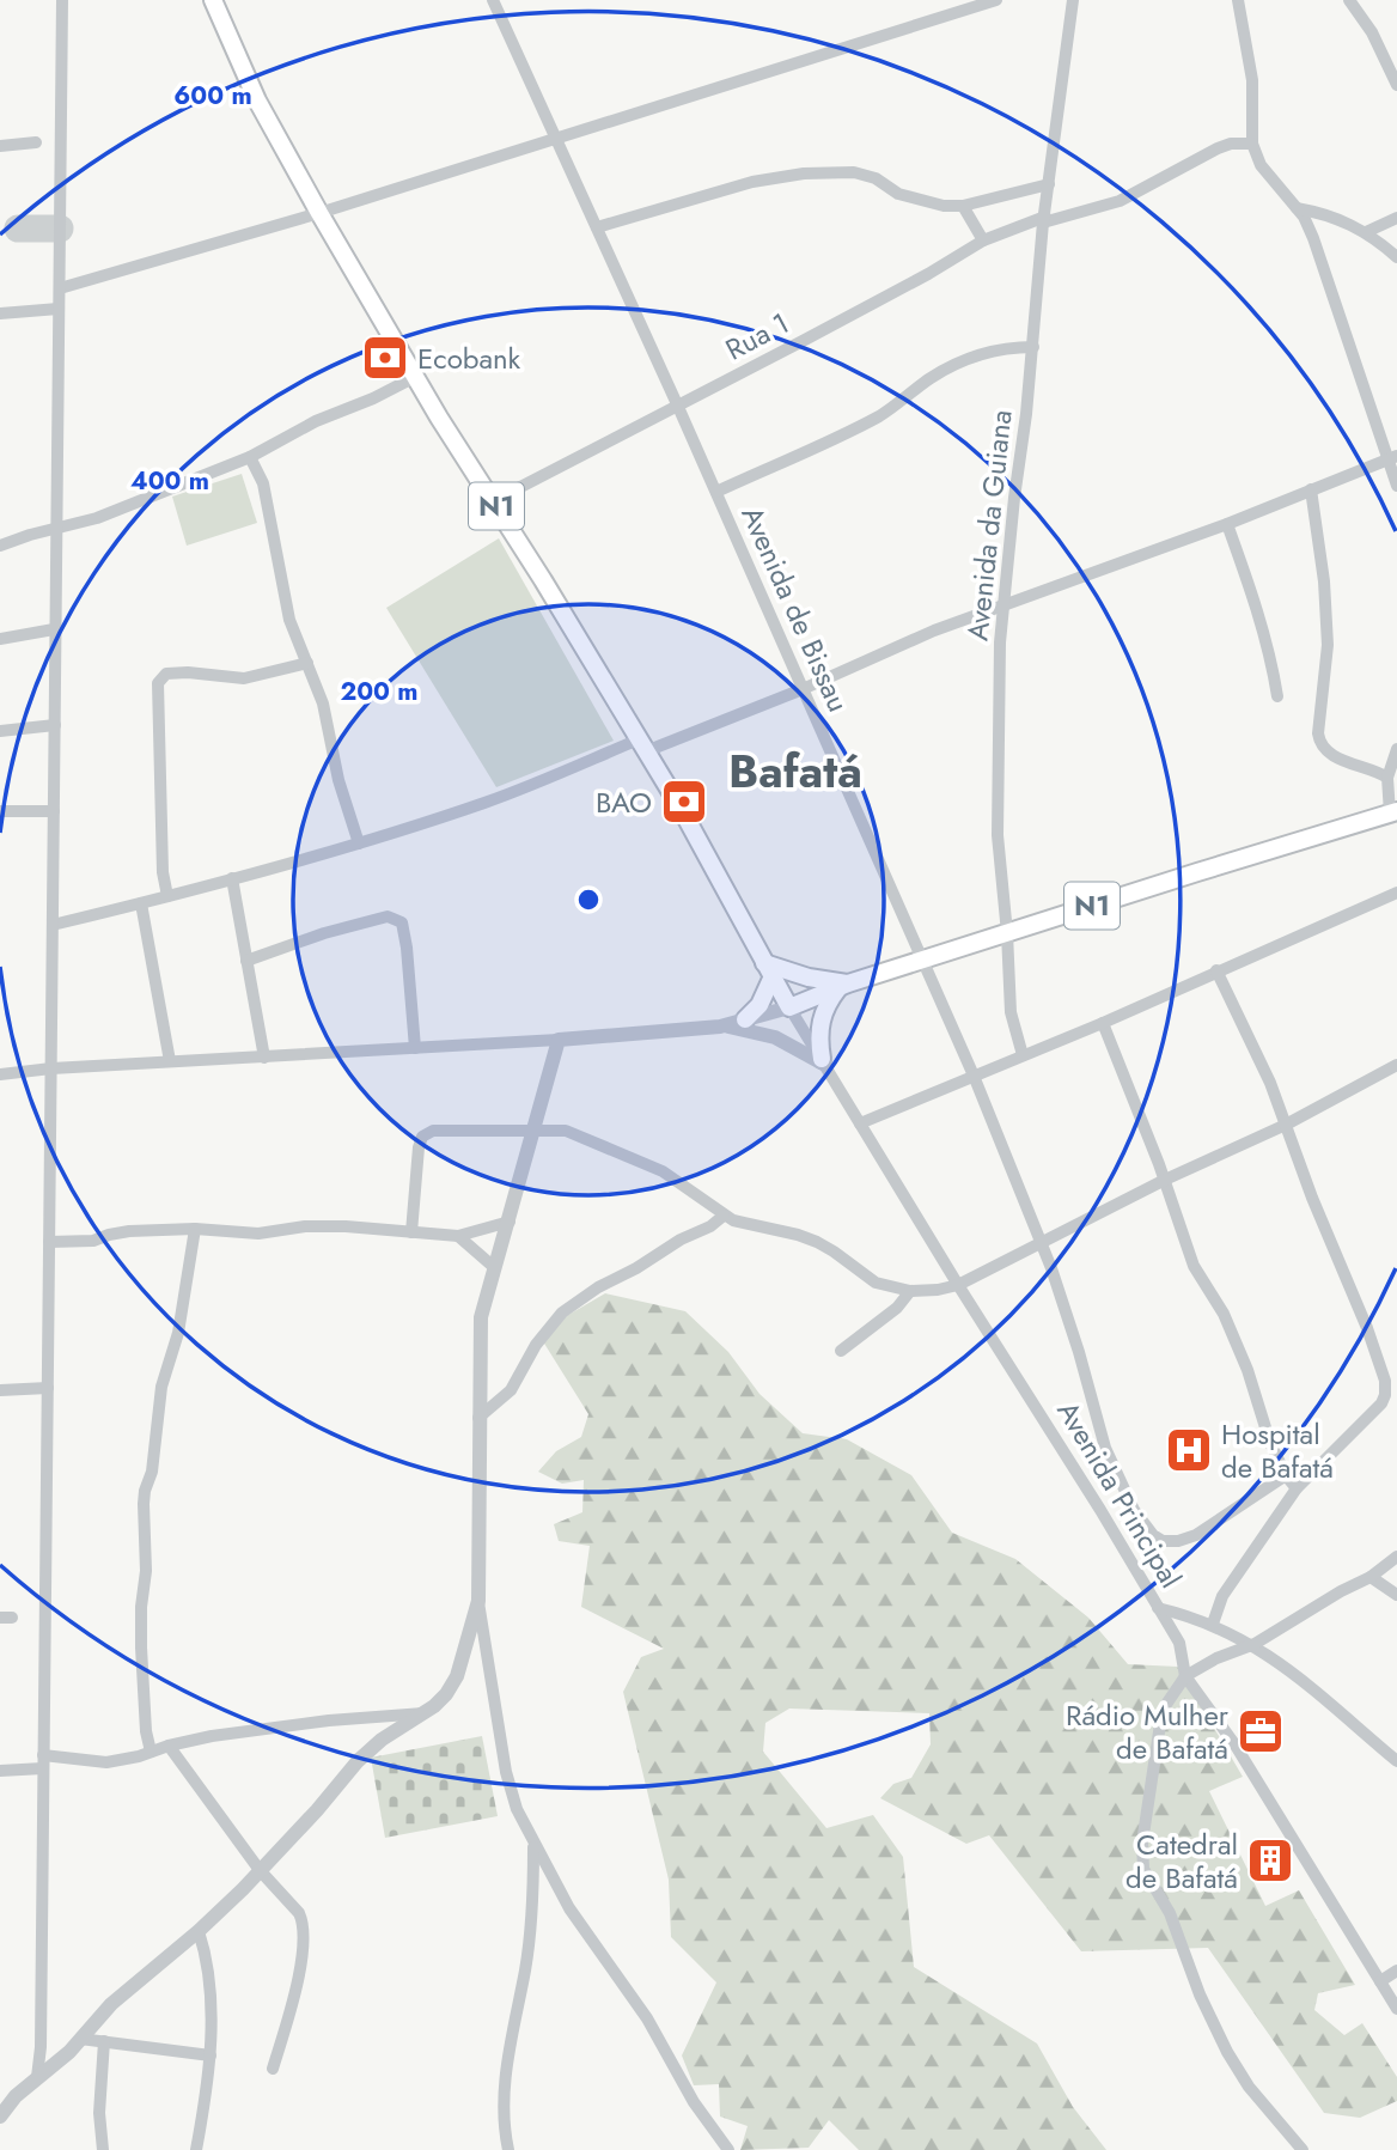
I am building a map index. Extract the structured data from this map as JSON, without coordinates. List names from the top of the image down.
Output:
{
  "streets": {
    "main road": ["N1"],
    "street": [
      "Rua 1",
      "Avenida da Guiana",
      "Avenida de Bissau",
      "Avenida Principal"
    ]
  },
  "crossings": [
    ["Rua 1", "N1"],
    ["Rua 1", "Avenida da Guiana"],
    ["Rua 1", "Avenida de Bissau"],
    ["N1", "Avenida da Guiana"],
    ["N1", "Avenida de Bissau"],
    ["N1", "Avenida Principal"]
  ],
  "districts": ["Bafatá"],
  "places": {
    "bank": ["Ecobank", "BAO"],
    "hospital": ["Hospital de Bafatá"],
    "office": ["Rádio Mulher de Bafatá"],
    "building": ["Catedral de Bafatá"]
  },
  "rings": ["600 m", "400 m", "200 m"]
}
